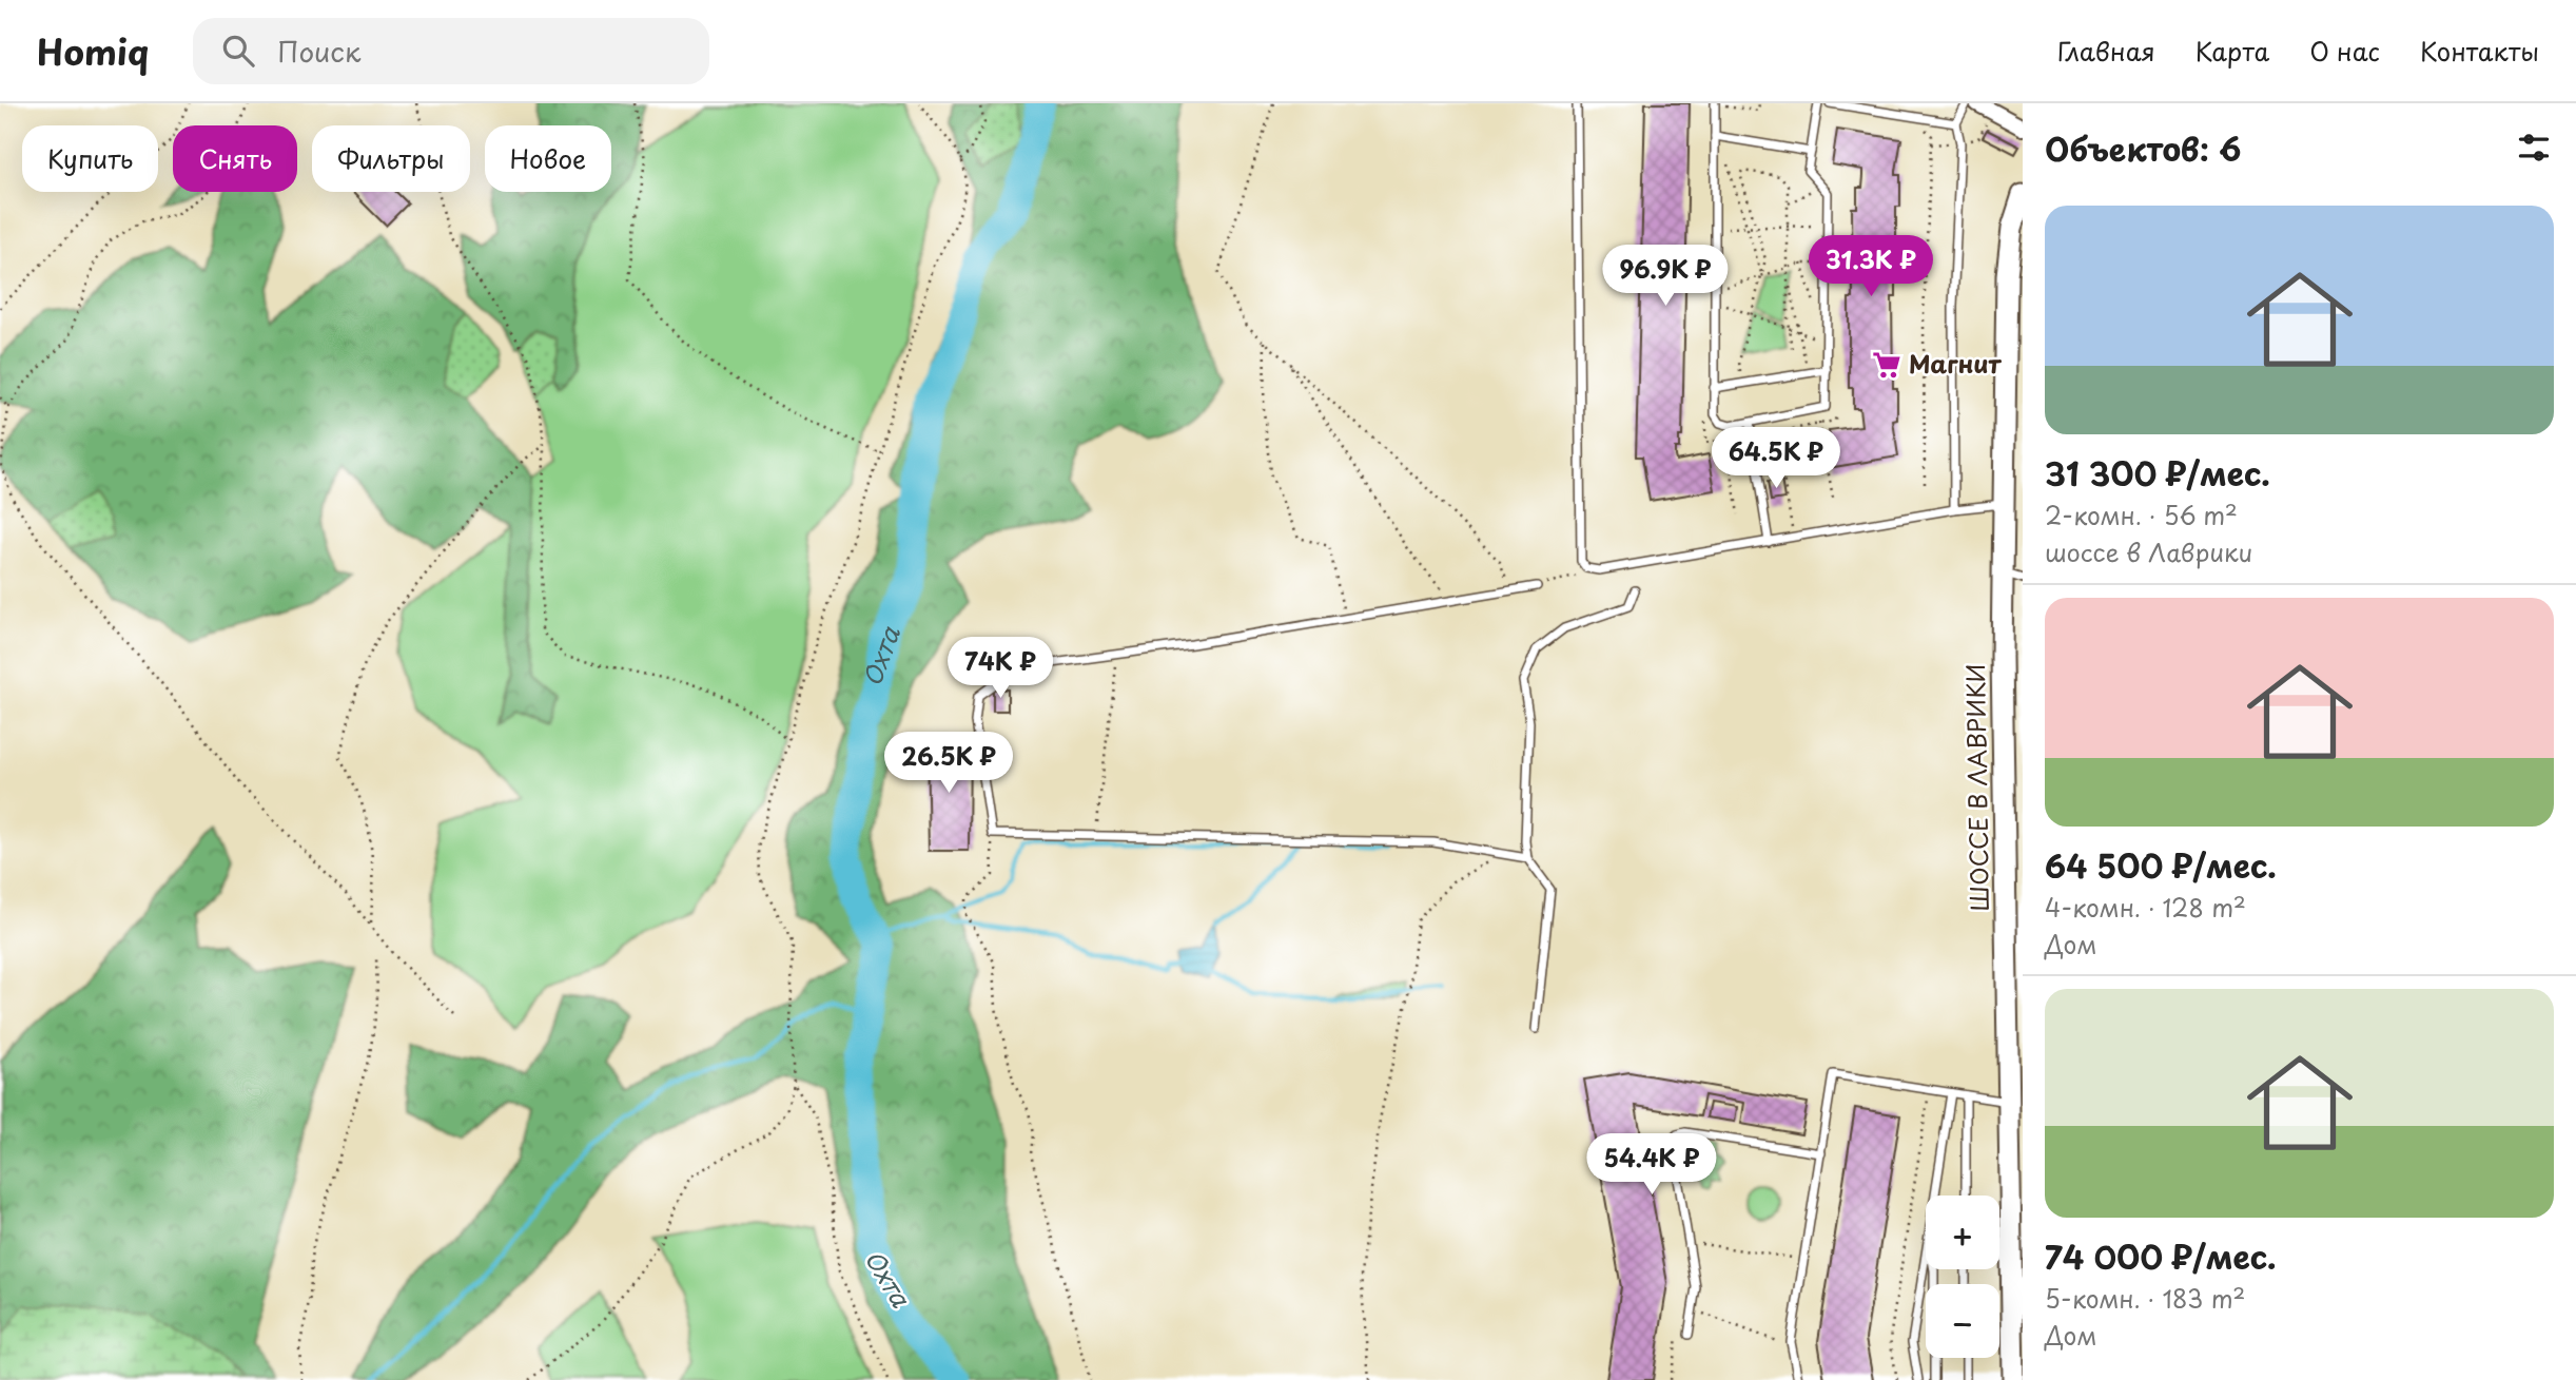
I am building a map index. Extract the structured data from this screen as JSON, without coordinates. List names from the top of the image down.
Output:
{
  "streets": {
    "street": ["ШОССЕ В ЛАВРИКИ"]
  },
  "water": ["Охта"],
  "places": {
    "supermarket": ["Магнит"]
  },
  "page": {
    "header": "Homiq",
    "search": "Поиск",
    "nav": [
      "Главная",
      "Карта",
      "О нас",
      "Контакты"
    ],
    "heading": "Объектов: 6",
    "chip": [
      "Купить",
      "Снять",
      "Фильтры",
      "Новое"
    ],
    "list": [
      {
        "name": "31 300 ₽/мес.",
        "note": "2-комн. · 56 m² · шоссе в Лаврики"
      },
      {
        "name": "64 500 ₽/мес.",
        "note": "4-комн. · 128 m² · Дом"
      },
      {
        "name": "74 000 ₽/мес.",
        "note": "5-комн. · 183 m² · Дом"
      }
    ],
    "price": [
      "31.3K ₽",
      "96.9K ₽",
      "64.5K ₽",
      "74K ₽",
      "26.5K ₽",
      "54.4K ₽"
    ],
    "map_buttons": ["+", "−"]
  }
}
